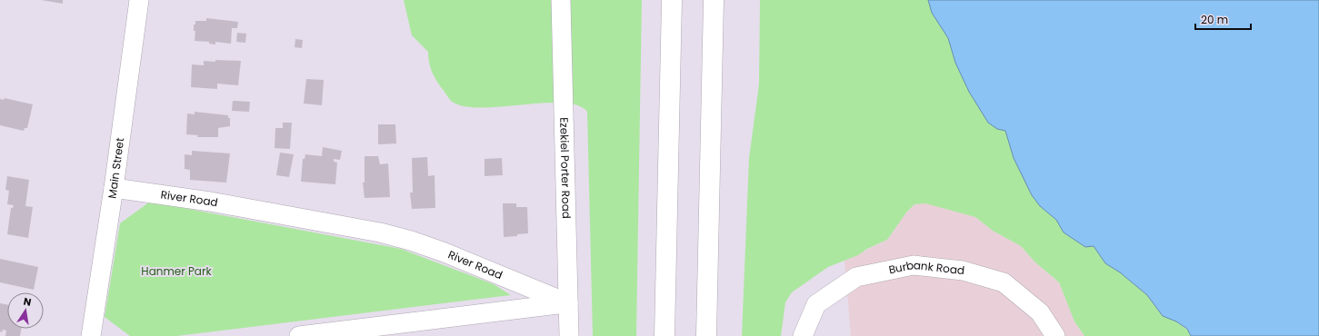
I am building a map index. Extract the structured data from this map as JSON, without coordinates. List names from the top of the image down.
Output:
{
  "streets": {
    "street": [
      "Main Street",
      "Ezekiel Porter Road",
      "River Road",
      "Burbank Road"
    ]
  },
  "crossings": [
    ["Main Street", "River Road"],
    ["Ezekiel Porter Road", "River Road"]
  ],
  "parks": ["Hanmer Park"],
  "scale_bar": "20 m",
  "north": "top"
}
